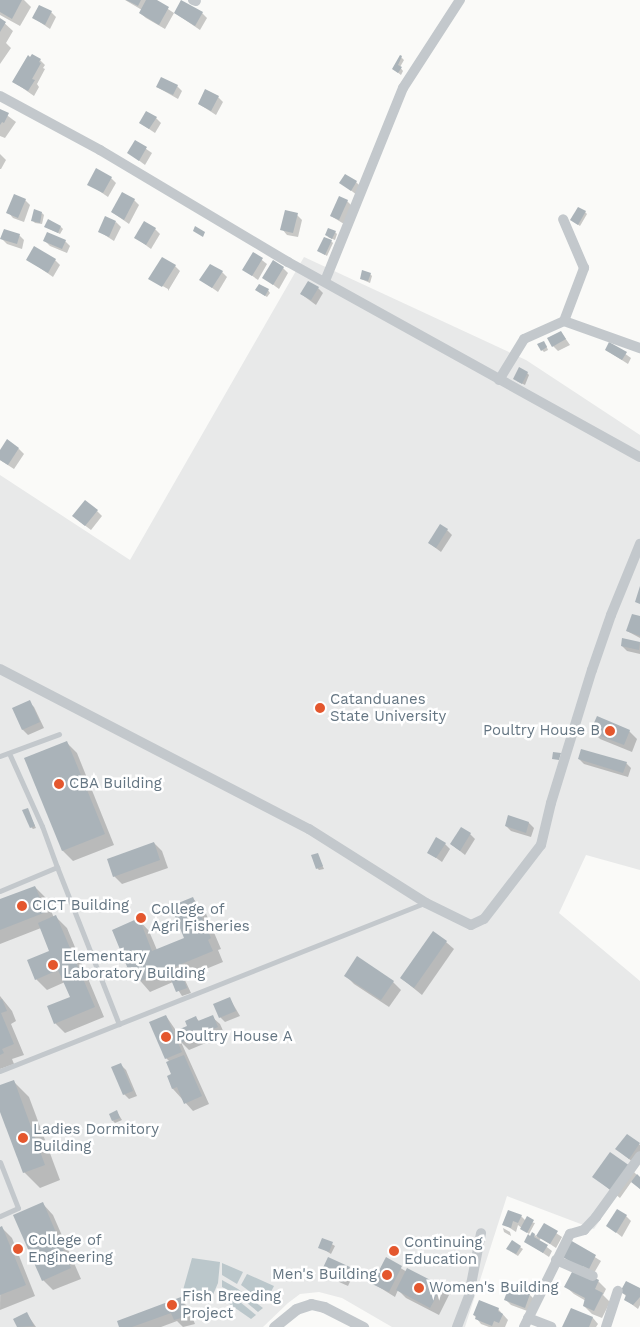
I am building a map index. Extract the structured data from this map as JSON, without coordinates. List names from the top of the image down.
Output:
{
  "places": [
    "Catanduanes State University",
    "Poultry House B",
    "CBA Building",
    "CICT Building",
    "College of Agri Fisheries",
    "Elementary Laboratory Building",
    "Poultry House A",
    "Ladies Dormitory Building",
    "College of Engineering",
    "Continuing Education",
    "Men's Building",
    "Women's Building",
    "Fish Breeding Project"
  ]
}
